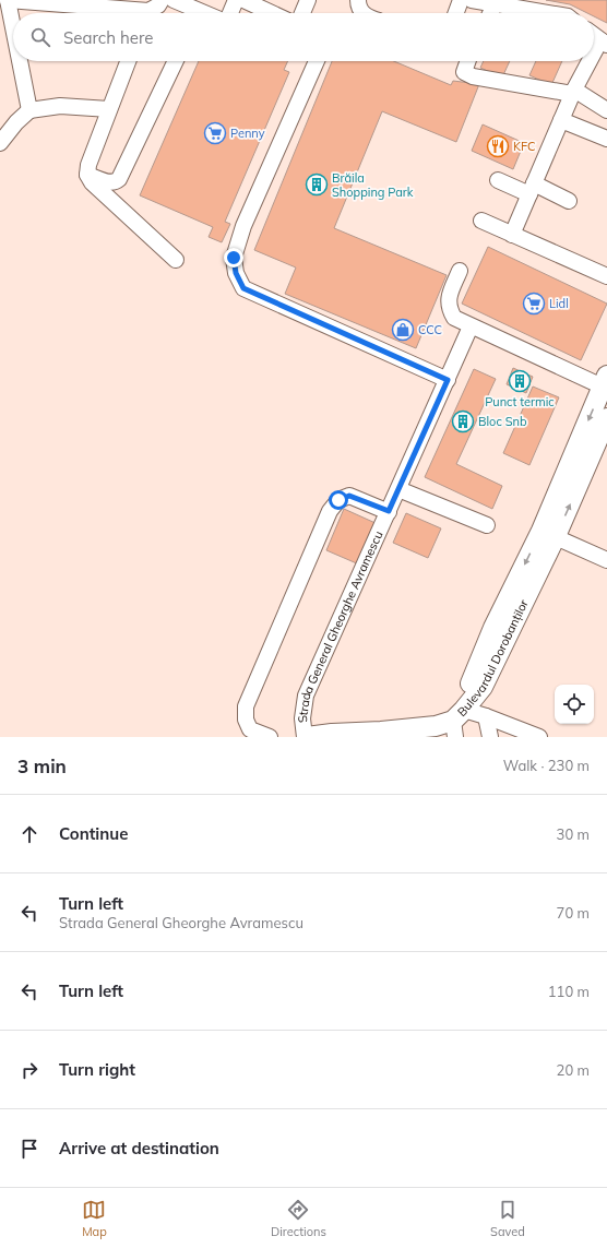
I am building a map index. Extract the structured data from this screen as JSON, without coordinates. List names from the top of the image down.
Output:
{
  "streets": {
    "main road": ["Bulevardul Dorobanților"],
    "street": ["Strada General Gheorghe Avramescu"]
  },
  "places": {
    "supermarket": ["Penny", "Lidl"],
    "restaurant": ["KFC"],
    "building": ["Brăila Shopping Park", "Punct termic", "Bloc Snb"],
    "shop": ["CCC"]
  },
  "page": {
    "search": "Search here",
    "heading": ["3 min", "Walk · 230 m"],
    "list": [
      ["Continue", "30 m"],
      ["Turn left", "Strada General Gheorghe Avramescu", "70 m"],
      ["Turn left", "110 m"],
      ["Turn right", "20 m"],
      "Arrive at destination"
    ],
    "nav": ["Map", "Directions", "Saved"]
  }
}
